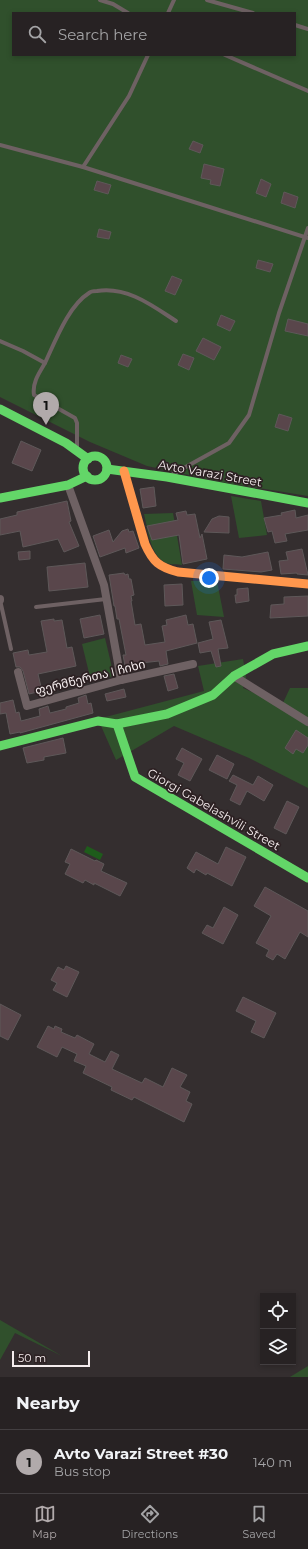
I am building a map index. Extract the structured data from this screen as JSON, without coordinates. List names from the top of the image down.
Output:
{
  "streets": {
    "street": ["Avto Varazi Street", "ფერმწერთა I ჩიხი", "Giorgi Gabelashvili Street"]
  },
  "scale_bar": "50 m",
  "page": {
    "search": "Search here",
    "pins": "1",
    "scale": "50 m",
    "heading": "Nearby",
    "list": [
      {
        "mark": "1",
        "name": "Avto Varazi Street #30",
        "note": "Bus stop",
        "value": "140 m"
      }
    ],
    "nav": ["Map", "Directions", "Saved"]
  }
}
